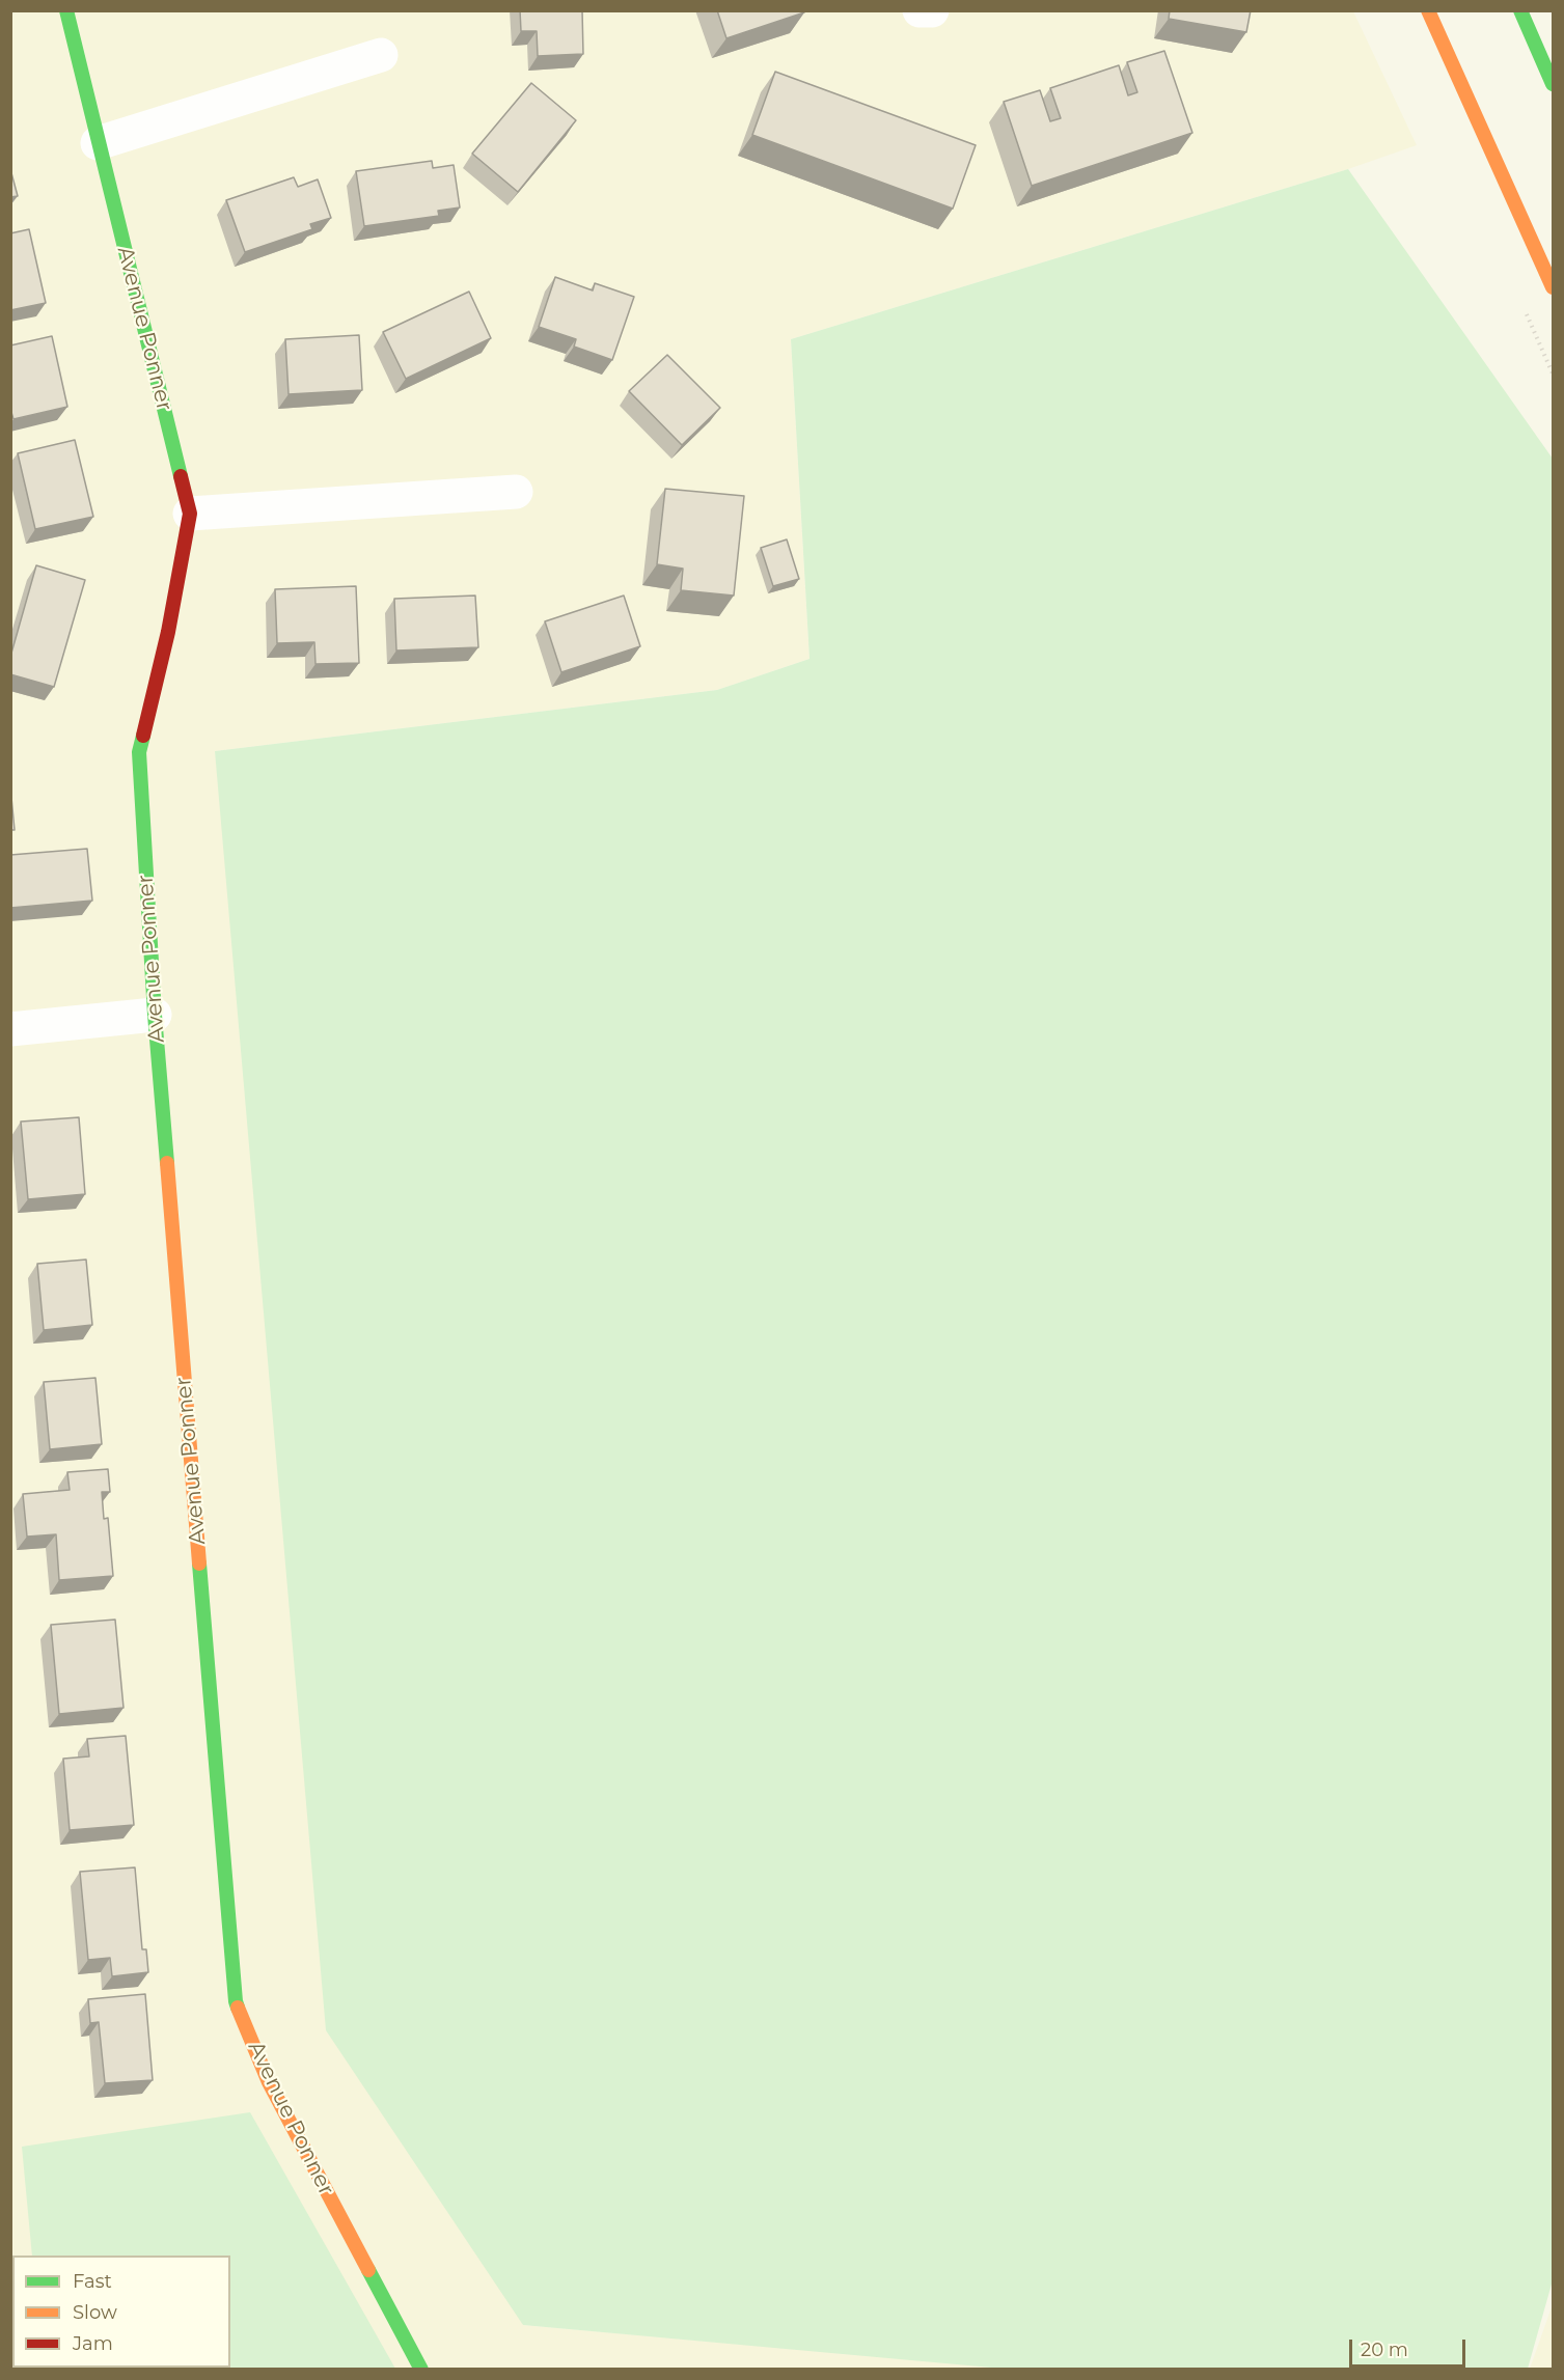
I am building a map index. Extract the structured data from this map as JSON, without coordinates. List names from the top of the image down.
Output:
{
  "streets": {
    "street": ["Avenue Ponner"]
  },
  "legend": ["Fast", "Slow", "Jam"],
  "scale_bar": "20 m"
}
